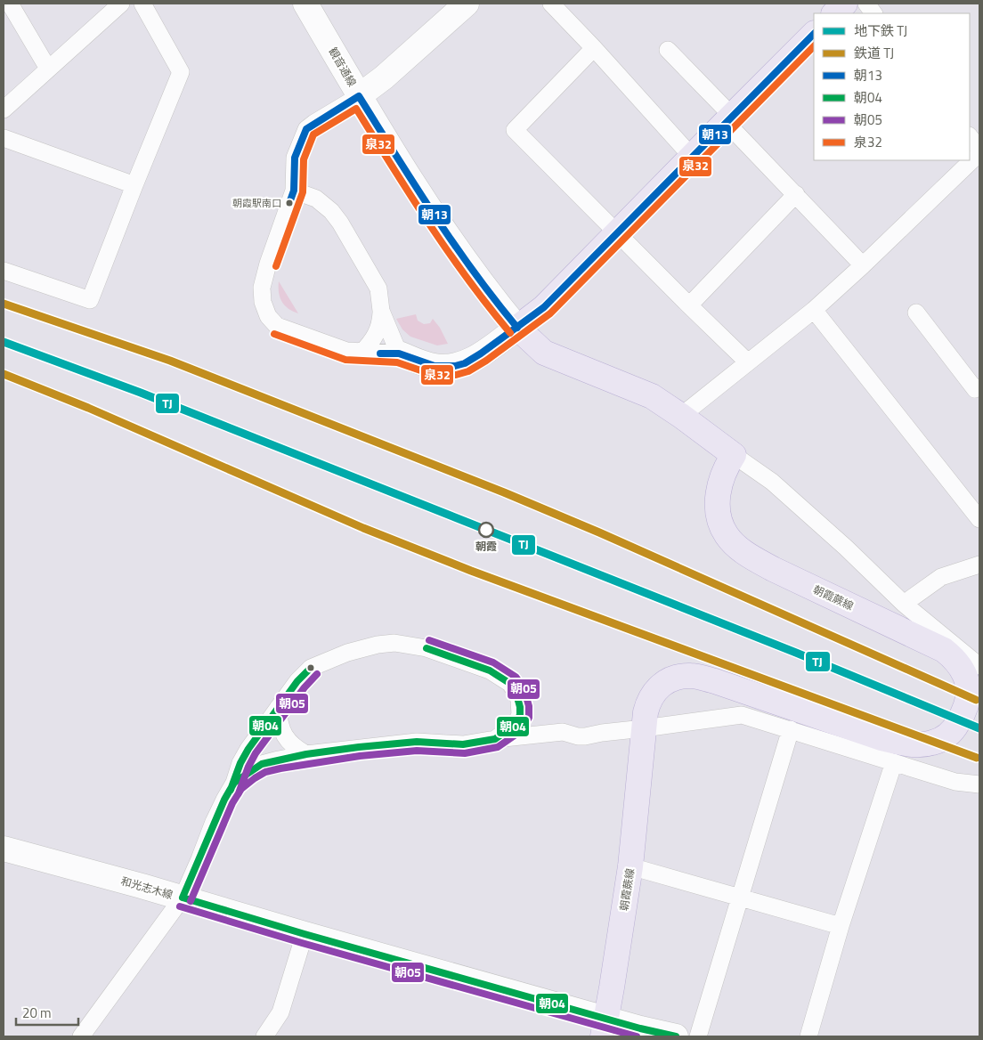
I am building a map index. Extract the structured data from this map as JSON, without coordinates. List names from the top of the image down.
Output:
{
  "streets": {
    "main road": ["観音通線", "朝霞蕨線", "和光志木線"]
  },
  "crossings": [
    ["朝霞蕨線", "和光志木線"]
  ],
  "places": ["朝霞駅南口", "朝霞"],
  "lines": [
    "transit line 朝13",
    "transit line 泉32",
    "rail line TJ",
    "metro line TJ",
    "transit line 朝05",
    "transit line 朝04"
  ],
  "legend": [
    "地下鉄 TJ",
    "鉄道 TJ",
    "朝13",
    "朝04",
    "朝05",
    "泉32"
  ],
  "scale_bar": "20 m"
}
